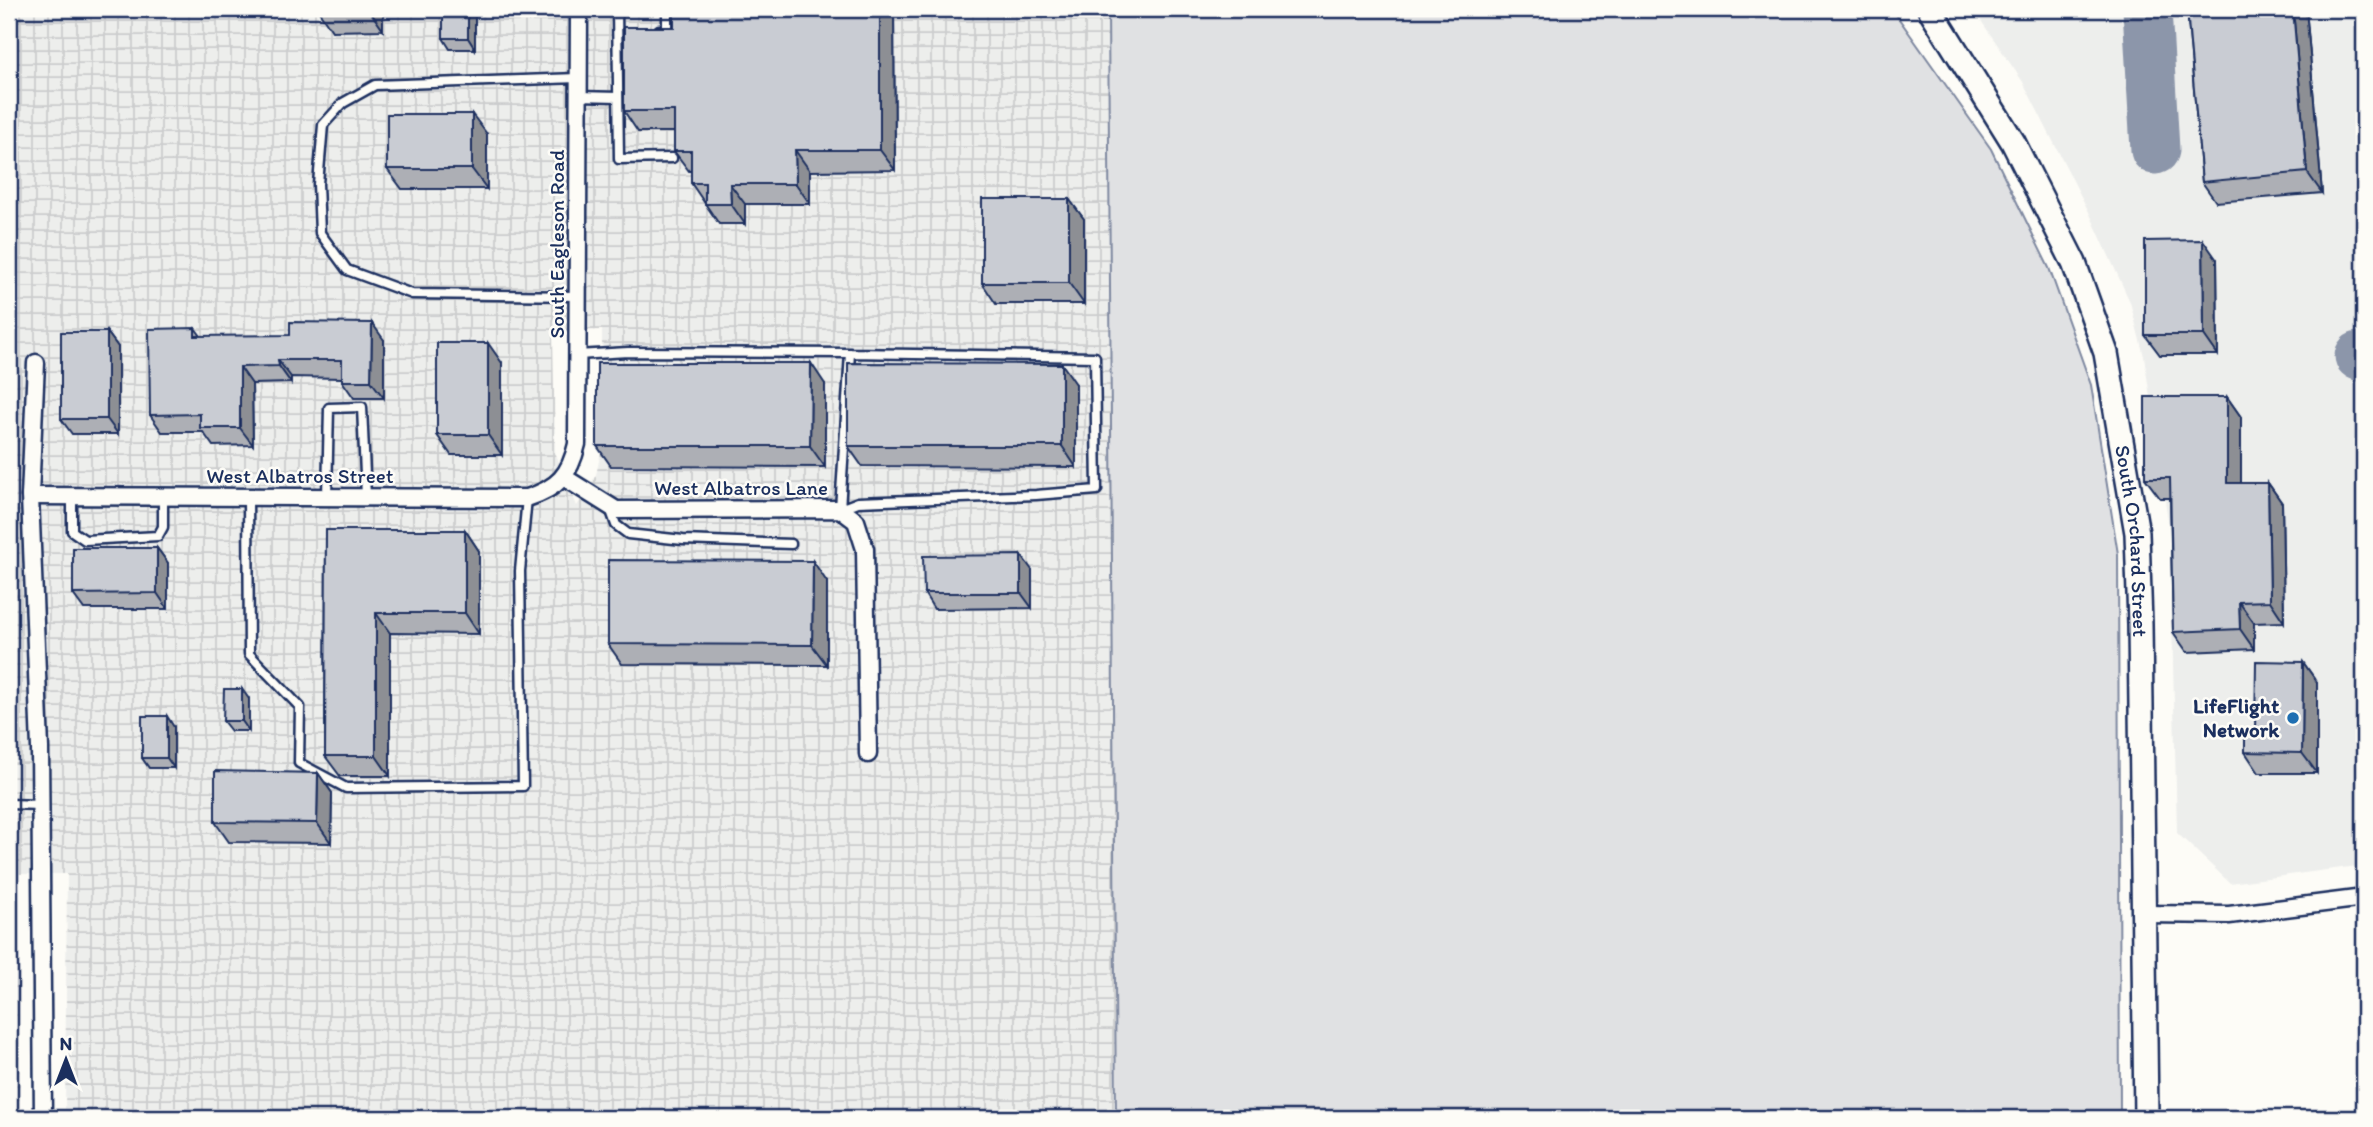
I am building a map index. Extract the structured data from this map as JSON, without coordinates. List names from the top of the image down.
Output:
{
  "streets": {
    "main road": ["South Orchard Street"],
    "street": ["South Eagleson Road", "West Albatros Street", "West Albatros Lane"]
  },
  "crossings": [
    ["South Eagleson Road", "West Albatros Street"],
    ["South Eagleson Road", "West Albatros Lane"],
    ["West Albatros Street", "West Albatros Lane"]
  ],
  "places": ["LifeFlight Network"],
  "north": "top"
}
